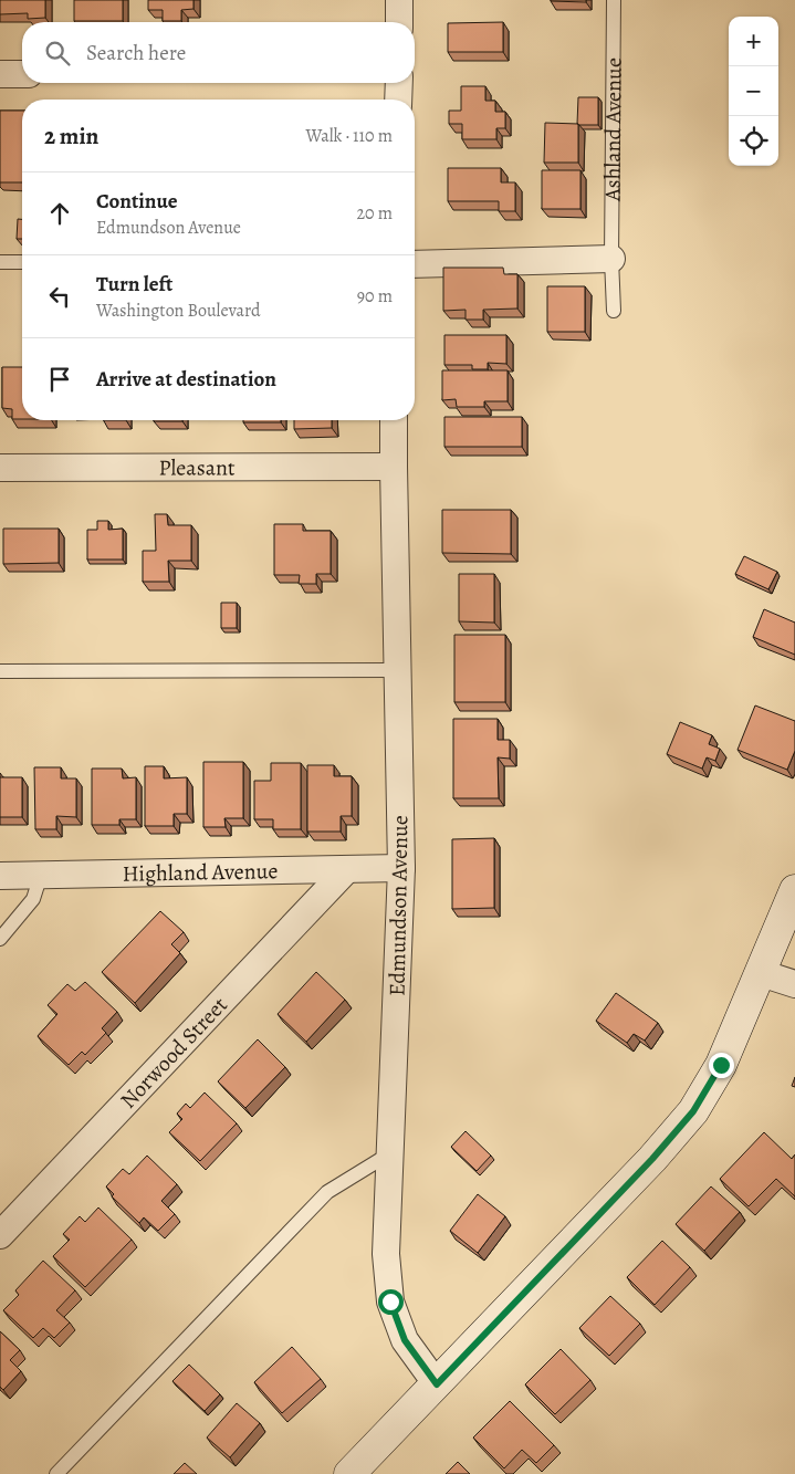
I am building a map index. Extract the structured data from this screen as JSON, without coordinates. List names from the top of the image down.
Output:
{
  "streets": {
    "street": [
      "Pleasant",
      "Highland Avenue",
      "Edmundson Avenue",
      "Norwood Street"
    ],
    "lane": ["Ashland Avenue"]
  },
  "crossings": [
    ["Pleasant", "Edmundson Avenue"],
    ["Highland Avenue", "Edmundson Avenue"],
    ["Highland Avenue", "Norwood Street"]
  ],
  "page": {
    "map_buttons": ["+", "−"],
    "search": "Search here",
    "heading": ["2 min", "Walk · 110 m"],
    "list": [
      ["Continue", "Edmundson Avenue", "20 m"],
      ["Turn left", "Washington Boulevard", "90 m"],
      "Arrive at destination"
    ]
  }
}
